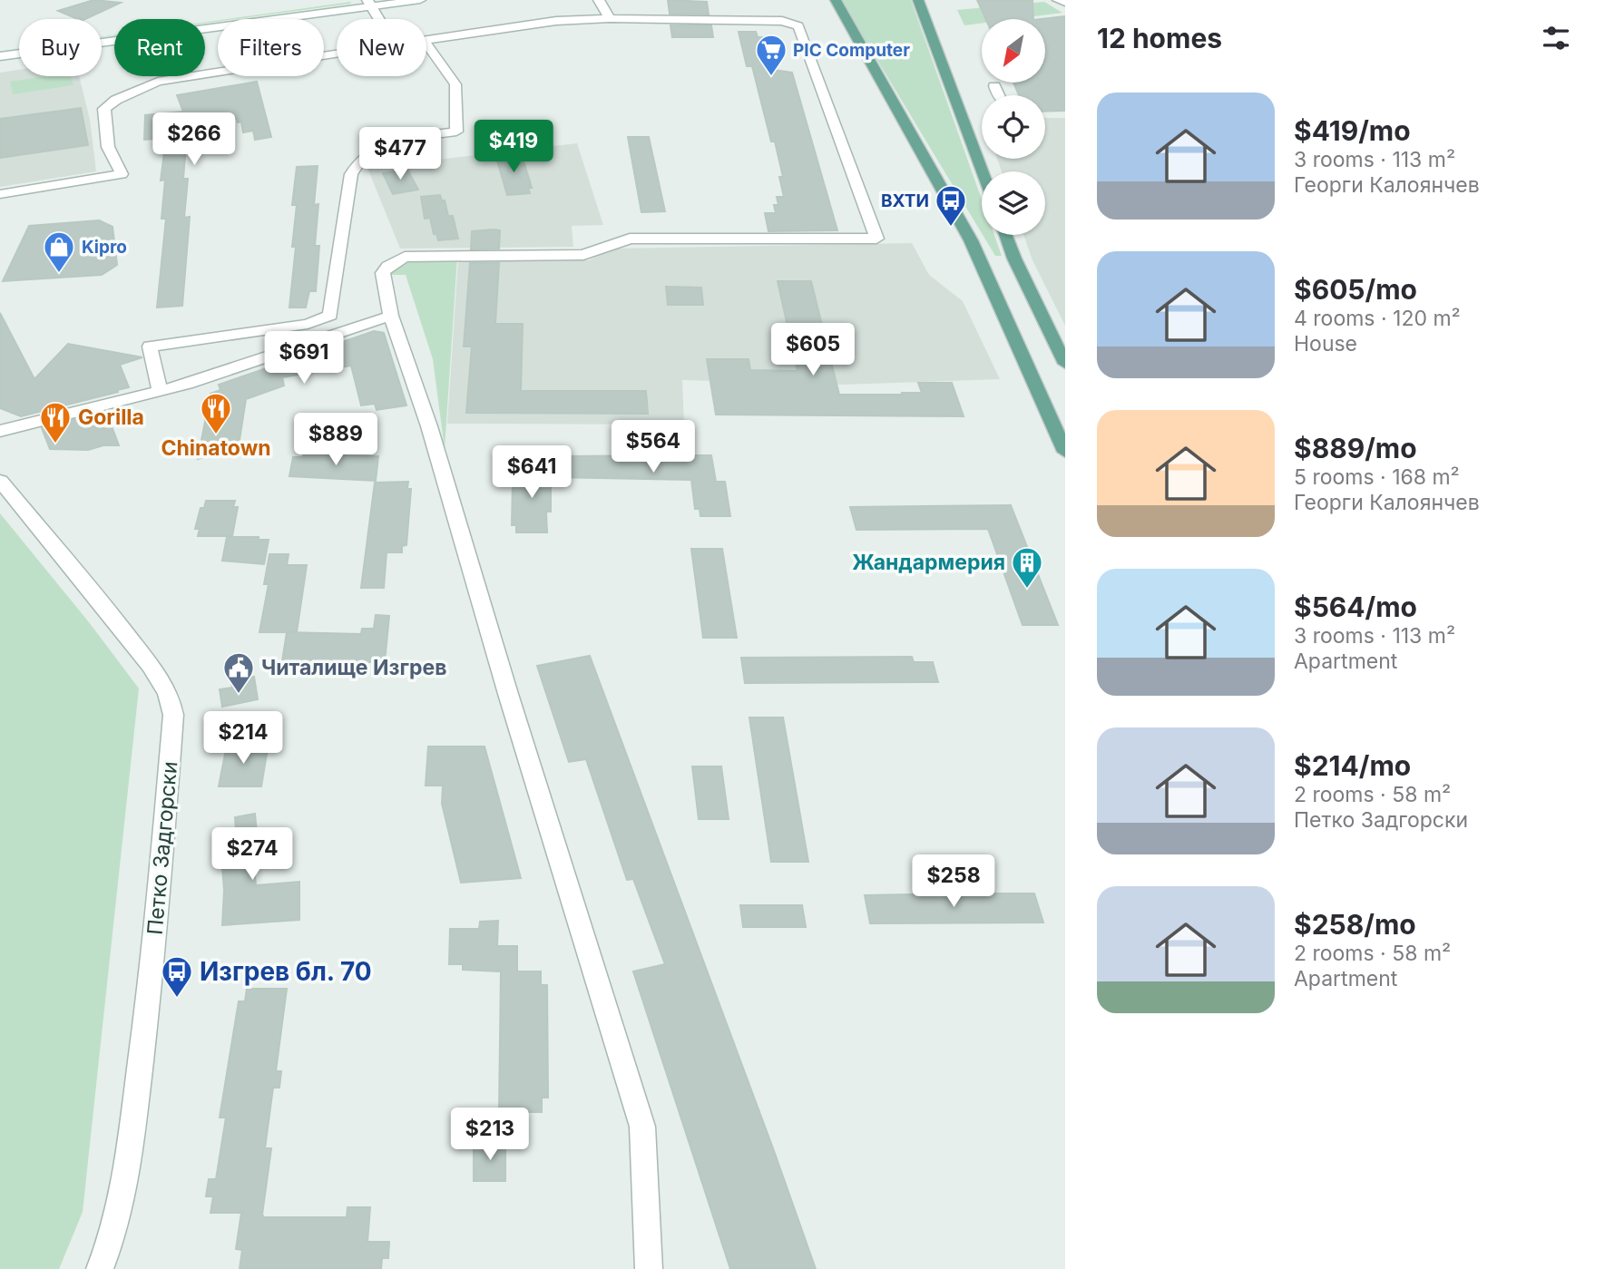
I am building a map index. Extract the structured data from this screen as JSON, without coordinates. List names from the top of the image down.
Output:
{
  "streets": {
    "street": ["Петко Задгорски"]
  },
  "places": {
    "supermarket": ["PIC Computer"],
    "bus stop": ["ВХТИ", "Изгрев бл. 70"],
    "shop": ["Kipro"],
    "restaurant": ["Chinatown", "Gorilla"],
    "building": ["Жандармерия"],
    "public building": ["Читалище Изгрев"]
  },
  "north": "bottom left",
  "page": {
    "heading": "12 homes",
    "chip": [
      "Buy",
      "Rent",
      "Filters",
      "New"
    ],
    "list": [
      {
        "name": "$419/mo",
        "note": "3 rooms · 113 m² · Георги Калоянчев"
      },
      {
        "name": "$605/mo",
        "note": "4 rooms · 120 m² · House"
      },
      {
        "name": "$889/mo",
        "note": "5 rooms · 168 m² · Георги Калоянчев"
      },
      {
        "name": "$564/mo",
        "note": "3 rooms · 113 m² · Apartment"
      },
      {
        "name": "$214/mo",
        "note": "2 rooms · 58 m² · Петко Задгорски"
      },
      {
        "name": "$258/mo",
        "note": "2 rooms · 58 m² · Apartment"
      }
    ],
    "price": [
      "$266",
      "$419",
      "$477",
      "$605",
      "$691",
      "$889",
      "$564",
      "$641",
      "$214",
      "$274",
      "$258",
      "$213"
    ]
  }
}
